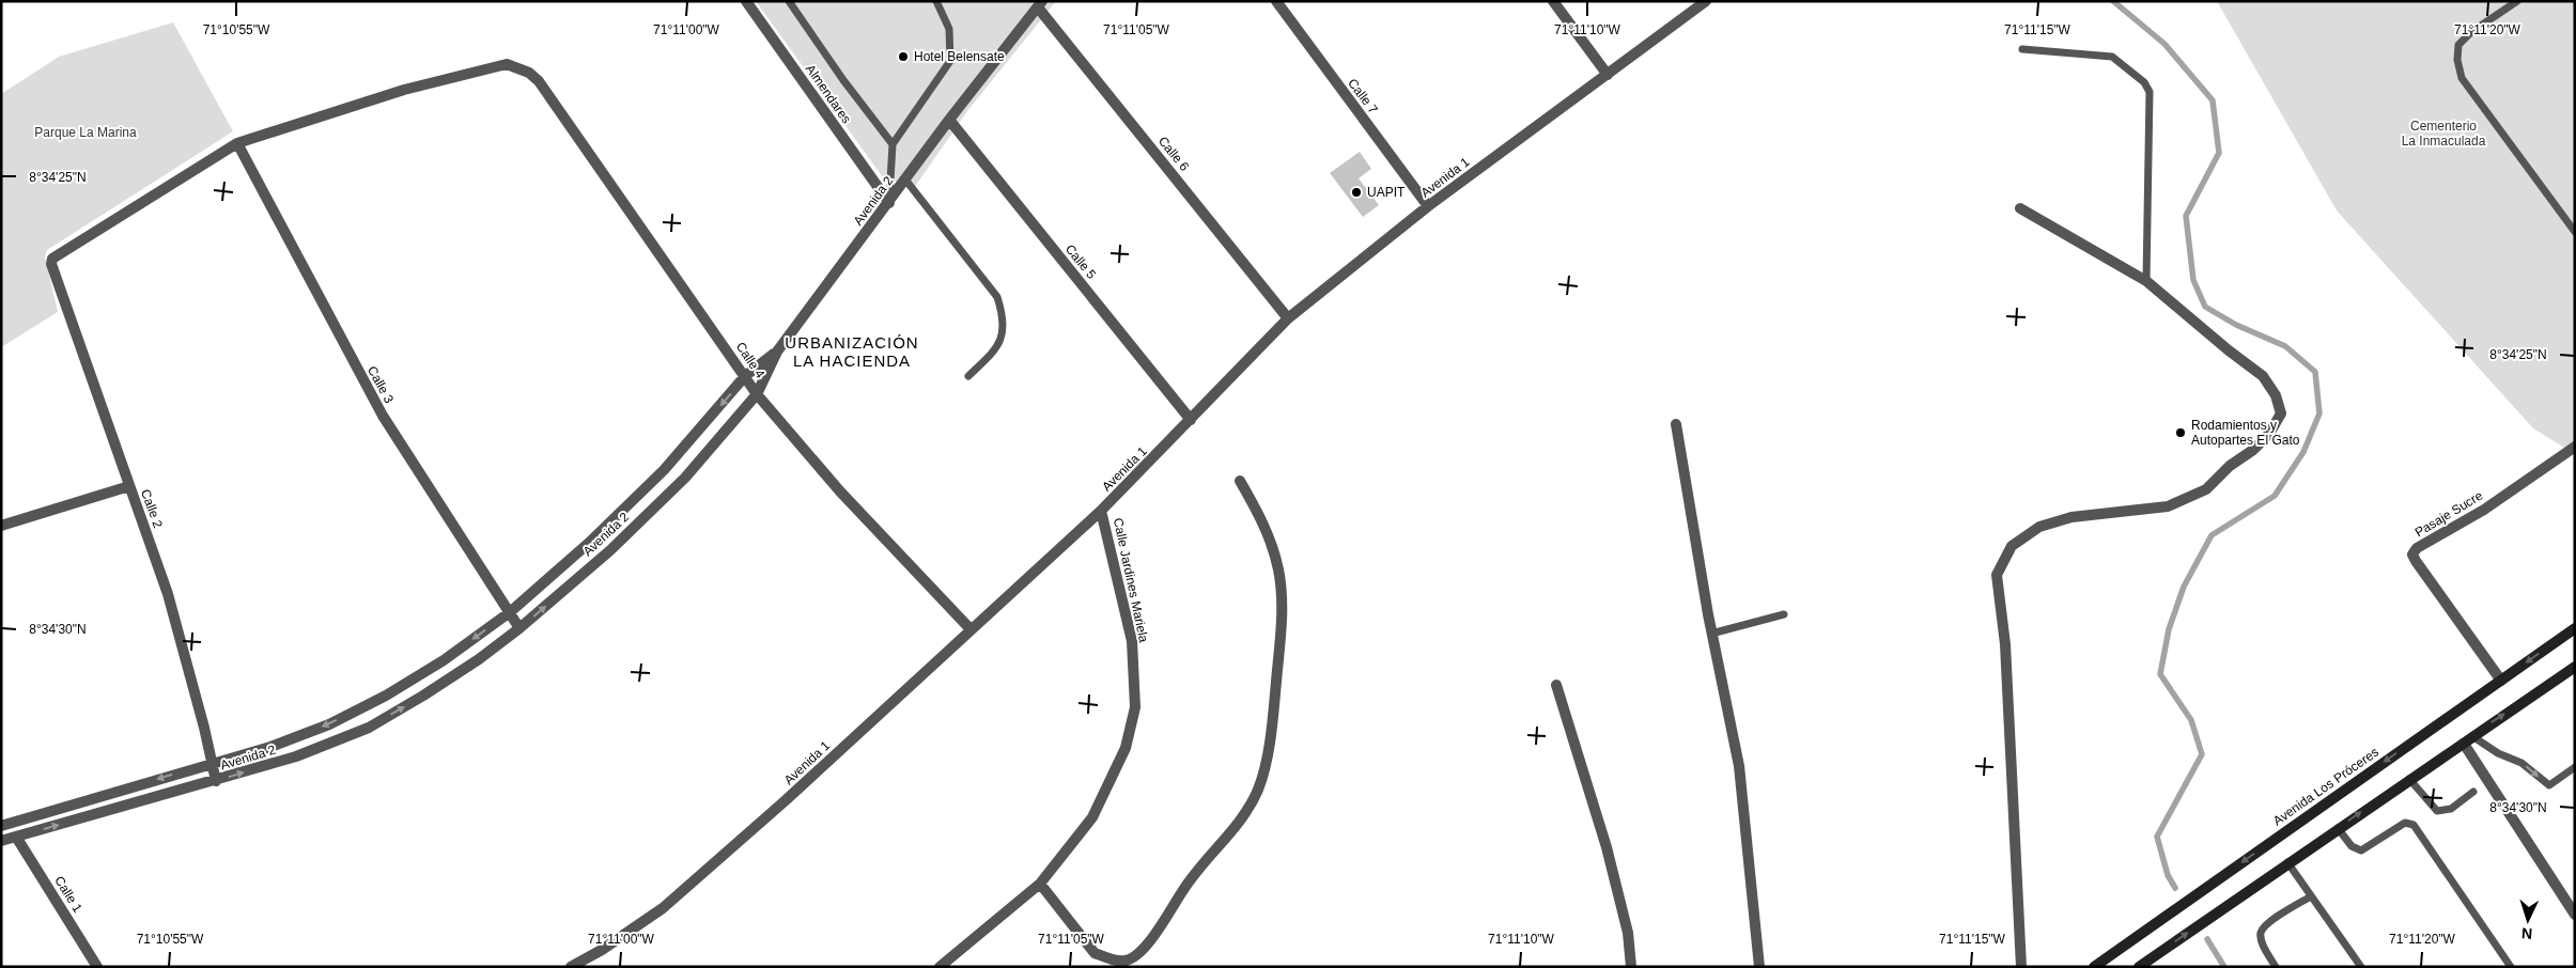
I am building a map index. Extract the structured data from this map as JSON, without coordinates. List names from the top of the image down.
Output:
{
  "streets": {
    "main road": ["Avenida Los Próceres"],
    "street": [
      "Almendares",
      "Calle 7",
      "Calle 6",
      "Avenida 1",
      "Avenida 2",
      "Calle 5",
      "Calle 4",
      "Calle 3",
      "Calle 2",
      "Pasaje Sucre",
      "Calle Jardines Mariela",
      "Calle 1"
    ]
  },
  "crossings": [
    ["Almendares", "Avenida 2"],
    ["Calle 7", "Avenida 1"],
    ["Calle 6", "Avenida 1"],
    ["Calle 6", "Avenida 2"],
    ["Avenida 1", "Calle 5"],
    ["Avenida 1", "Calle 4"],
    ["Avenida 1", "Calle Jardines Mariela"],
    ["Avenida 2", "Calle 5"],
    ["Avenida 2", "Calle 4"],
    ["Avenida 2", "Calle 3"],
    ["Avenida 2", "Calle 2"],
    ["Avenida 2", "Calle 1"],
    ["Calle 4", "Calle 3"],
    ["Calle 4", "Calle 2"],
    ["Calle 3", "Calle 2"],
    ["Pasaje Sucre", "Avenida Los Próceres"]
  ],
  "districts": ["URBANIZACIÓN LA HACIENDA"],
  "parks": ["Cementerio La Inmaculada", "Parque La Marina"],
  "places": ["Hotel Belensate", "UAPIT", "Rodamientos y Autopartes El Gato"],
  "north": "bottom",
  "coordinates": [
    "71°10'55\"W",
    "71°11'00\"W",
    "71°11'05\"W",
    "71°11'10\"W",
    "71°11'15\"W",
    "71°11'20\"W",
    "8°34'25\"N",
    "8°34'30\"N"
  ]
}
